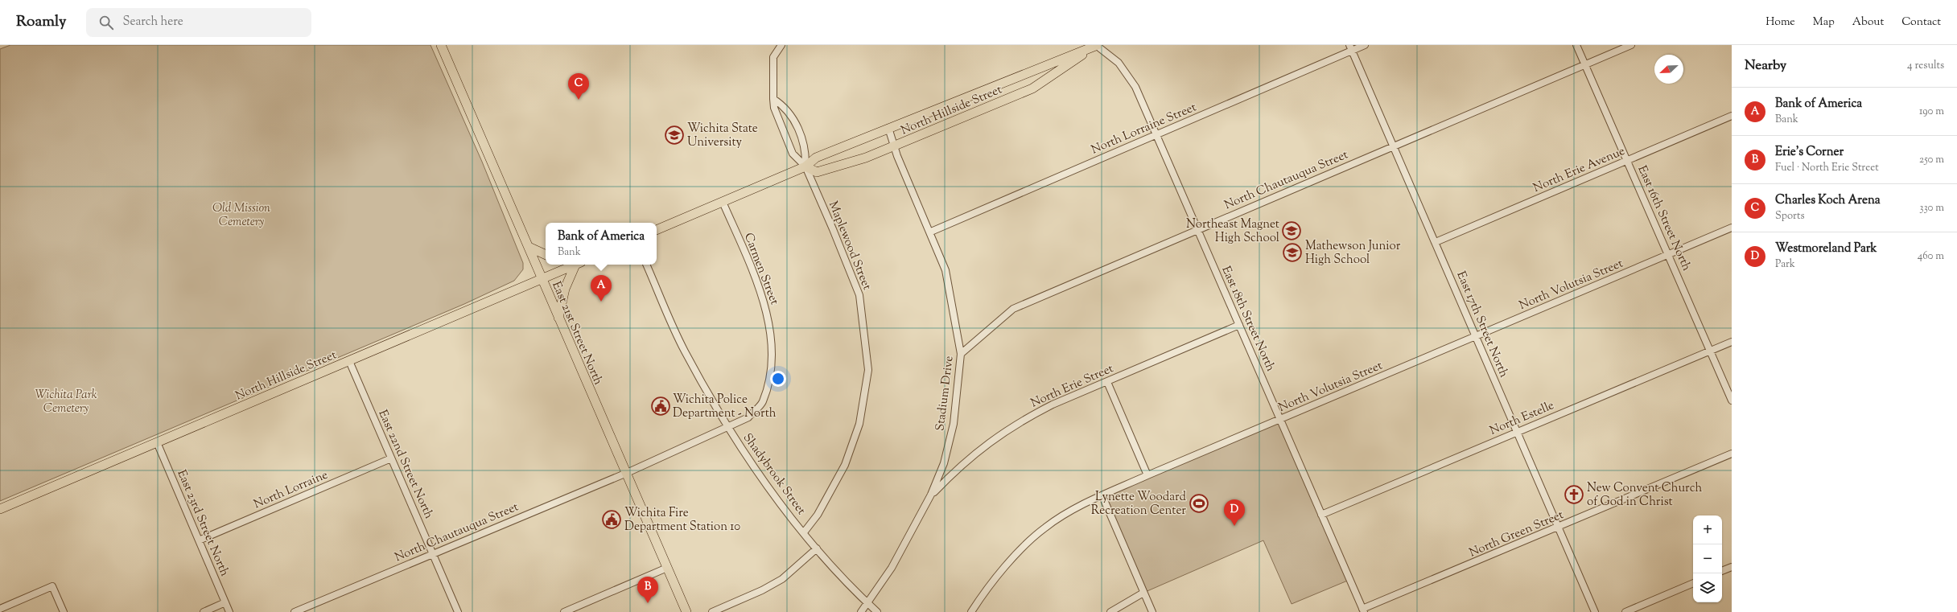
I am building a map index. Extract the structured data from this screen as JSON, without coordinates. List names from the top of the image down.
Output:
{
  "streets": {
    "main road": ["North Hillside Street", "East 21st Street North"],
    "street": [
      "North Lorraine Street",
      "North Erie Avenue",
      "North Chautauqua Street",
      "East 16th Street North",
      "Maplewood Street",
      "Carmen Street",
      "North Volutsia Street",
      "East 18th Street North",
      "East 17th Street North",
      "North Erie Street",
      "Stadium Drive",
      "North Estelle",
      "East 22nd Street North",
      "Shadybrook Street",
      "North Lorraine",
      "East 23rd Street North",
      "North Green Street"
    ]
  },
  "crossings": [
    ["North Hillside Street", "Maplewood Street"],
    ["North Hillside Street", "Carmen Street"],
    ["North Hillside Street", "East 18th Street North"],
    ["North Hillside Street", "East 21st Street North"],
    ["North Hillside Street", "Stadium Drive"],
    ["North Hillside Street", "East 22nd Street North"],
    ["North Hillside Street", "East 23rd Street North"],
    ["North Lorraine Street", "East 18th Street North"],
    ["North Lorraine Street", "East 17th Street North"],
    ["North Lorraine Street", "Stadium Drive"],
    ["North Erie Avenue", "East 16th Street North"],
    ["North Erie Avenue", "East 17th Street North"],
    ["North Chautauqua Street", "East 16th Street North"],
    ["North Chautauqua Street", "Carmen Street"],
    ["North Chautauqua Street", "East 18th Street North"],
    ["North Chautauqua Street", "East 17th Street North"],
    ["North Chautauqua Street", "East 21st Street North"],
    ["North Chautauqua Street", "Stadium Drive"],
    ["North Chautauqua Street", "East 22nd Street North"],
    ["East 16th Street North", "North Volutsia Street"],
    ["East 16th Street North", "North Estelle"],
    ["Maplewood Street", "Shadybrook Street"],
    ["Carmen Street", "East 21st Street North"],
    ["Carmen Street", "Shadybrook Street"],
    ["North Volutsia Street", "East 18th Street North"],
    ["North Volutsia Street", "East 17th Street North"],
    ["East 18th Street North", "North Erie Street"],
    ["East 18th Street North", "North Estelle"],
    ["East 18th Street North", "North Green Street"],
    ["East 17th Street North", "North Estelle"],
    ["East 17th Street North", "North Green Street"],
    ["North Erie Street", "Stadium Drive"],
    ["Stadium Drive", "Shadybrook Street"],
    ["East 22nd Street North", "North Lorraine"],
    ["North Lorraine", "East 23rd Street North"]
  ],
  "parks": ["Old Mission Cemetery", "Wichita Park Cemetery"],
  "places": {
    "school or university": ["Wichita State University", "Northeast Magnet High School", "Mathewson Junior High School"],
    "public building": ["Wichita Police Department - North", "Wichita Fire Department Station 10"],
    "church": ["New Convent Church of God in Christ"],
    "sports": ["Lynette Woodard Recreation Center"]
  },
  "north": "bottom left",
  "page": {
    "header": "Roamly",
    "search": "Search here",
    "nav": [
      "Home",
      "Map",
      "About",
      "Contact"
    ],
    "heading": ["Nearby", "4 results"],
    "pins": [
      "C",
      "A",
      "D",
      "B"
    ],
    "list": [
      {
        "mark": "A",
        "name": "Bank of America",
        "note": "Bank",
        "value": "190 m"
      },
      {
        "mark": "B",
        "name": "Erie's Corner",
        "note": "Fuel · North Erie Street",
        "value": "250 m"
      },
      {
        "mark": "C",
        "name": "Charles Koch Arena",
        "note": "Sports",
        "value": "330 m"
      },
      {
        "mark": "D",
        "name": "Westmoreland Park",
        "note": "Park",
        "value": "460 m"
      }
    ],
    "popup": ["Bank of America", "Bank"],
    "map_buttons": ["+", "−"]
  }
}
